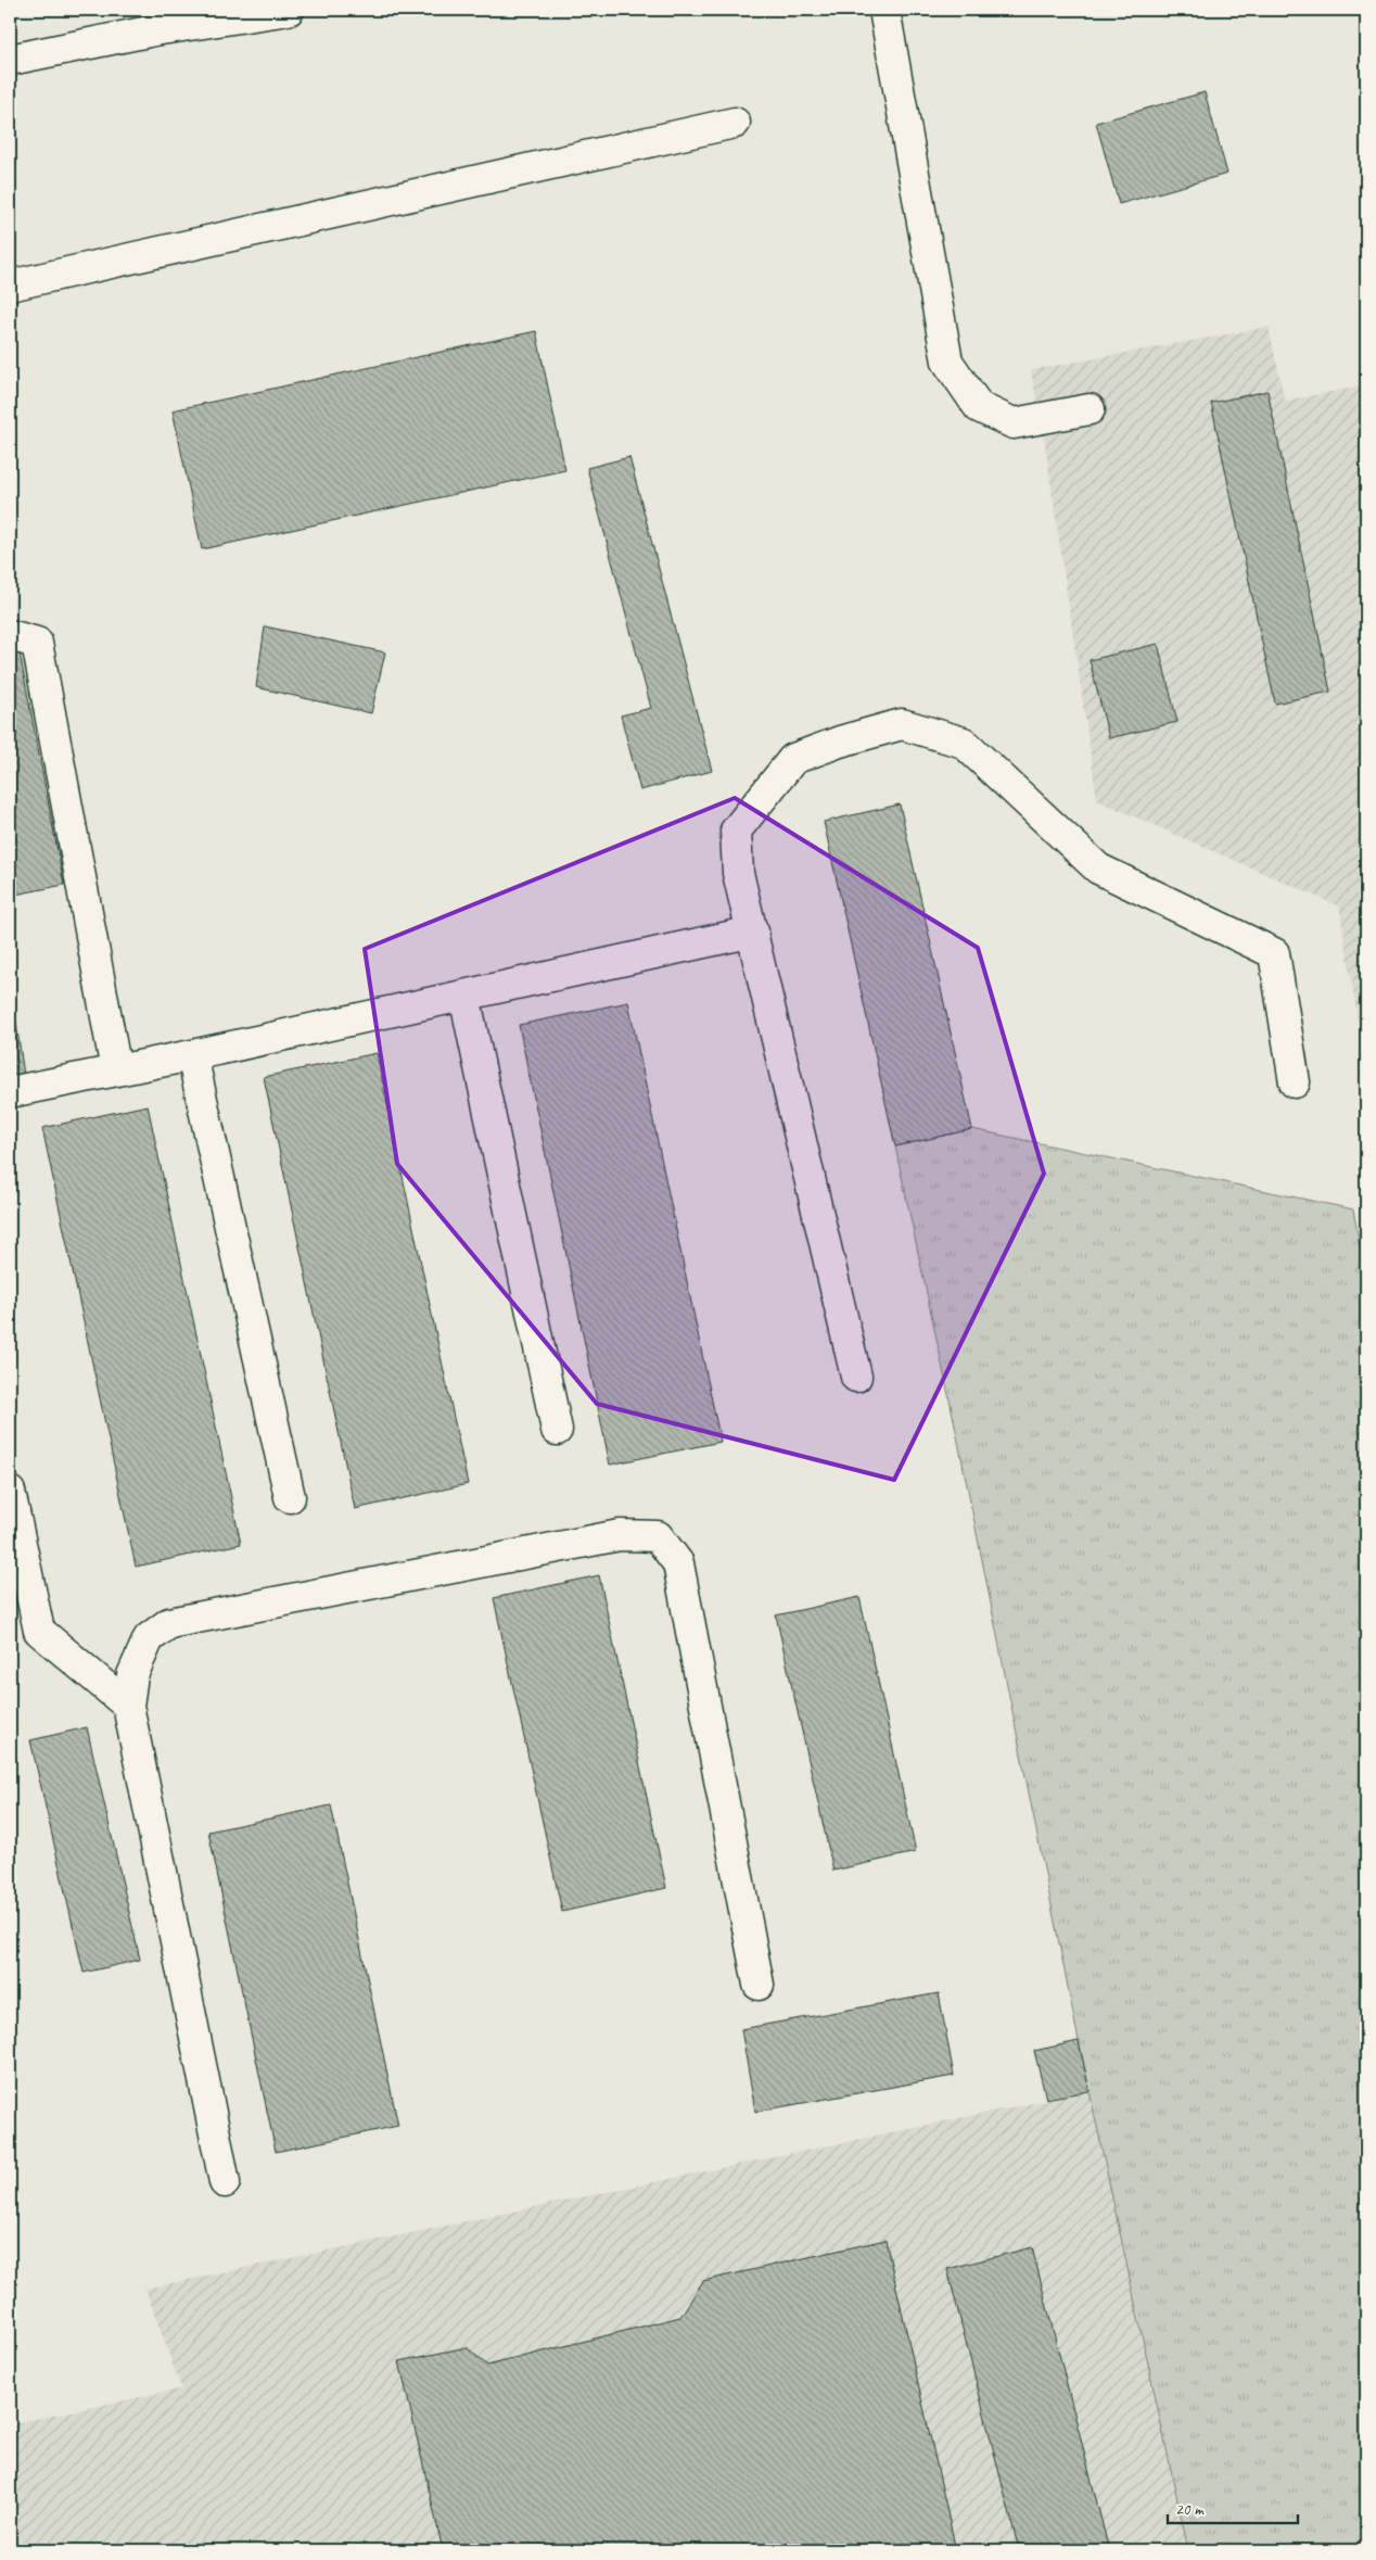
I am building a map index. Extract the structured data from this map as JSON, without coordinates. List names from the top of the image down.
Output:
{
  "scale_bar": "20 m"
}
